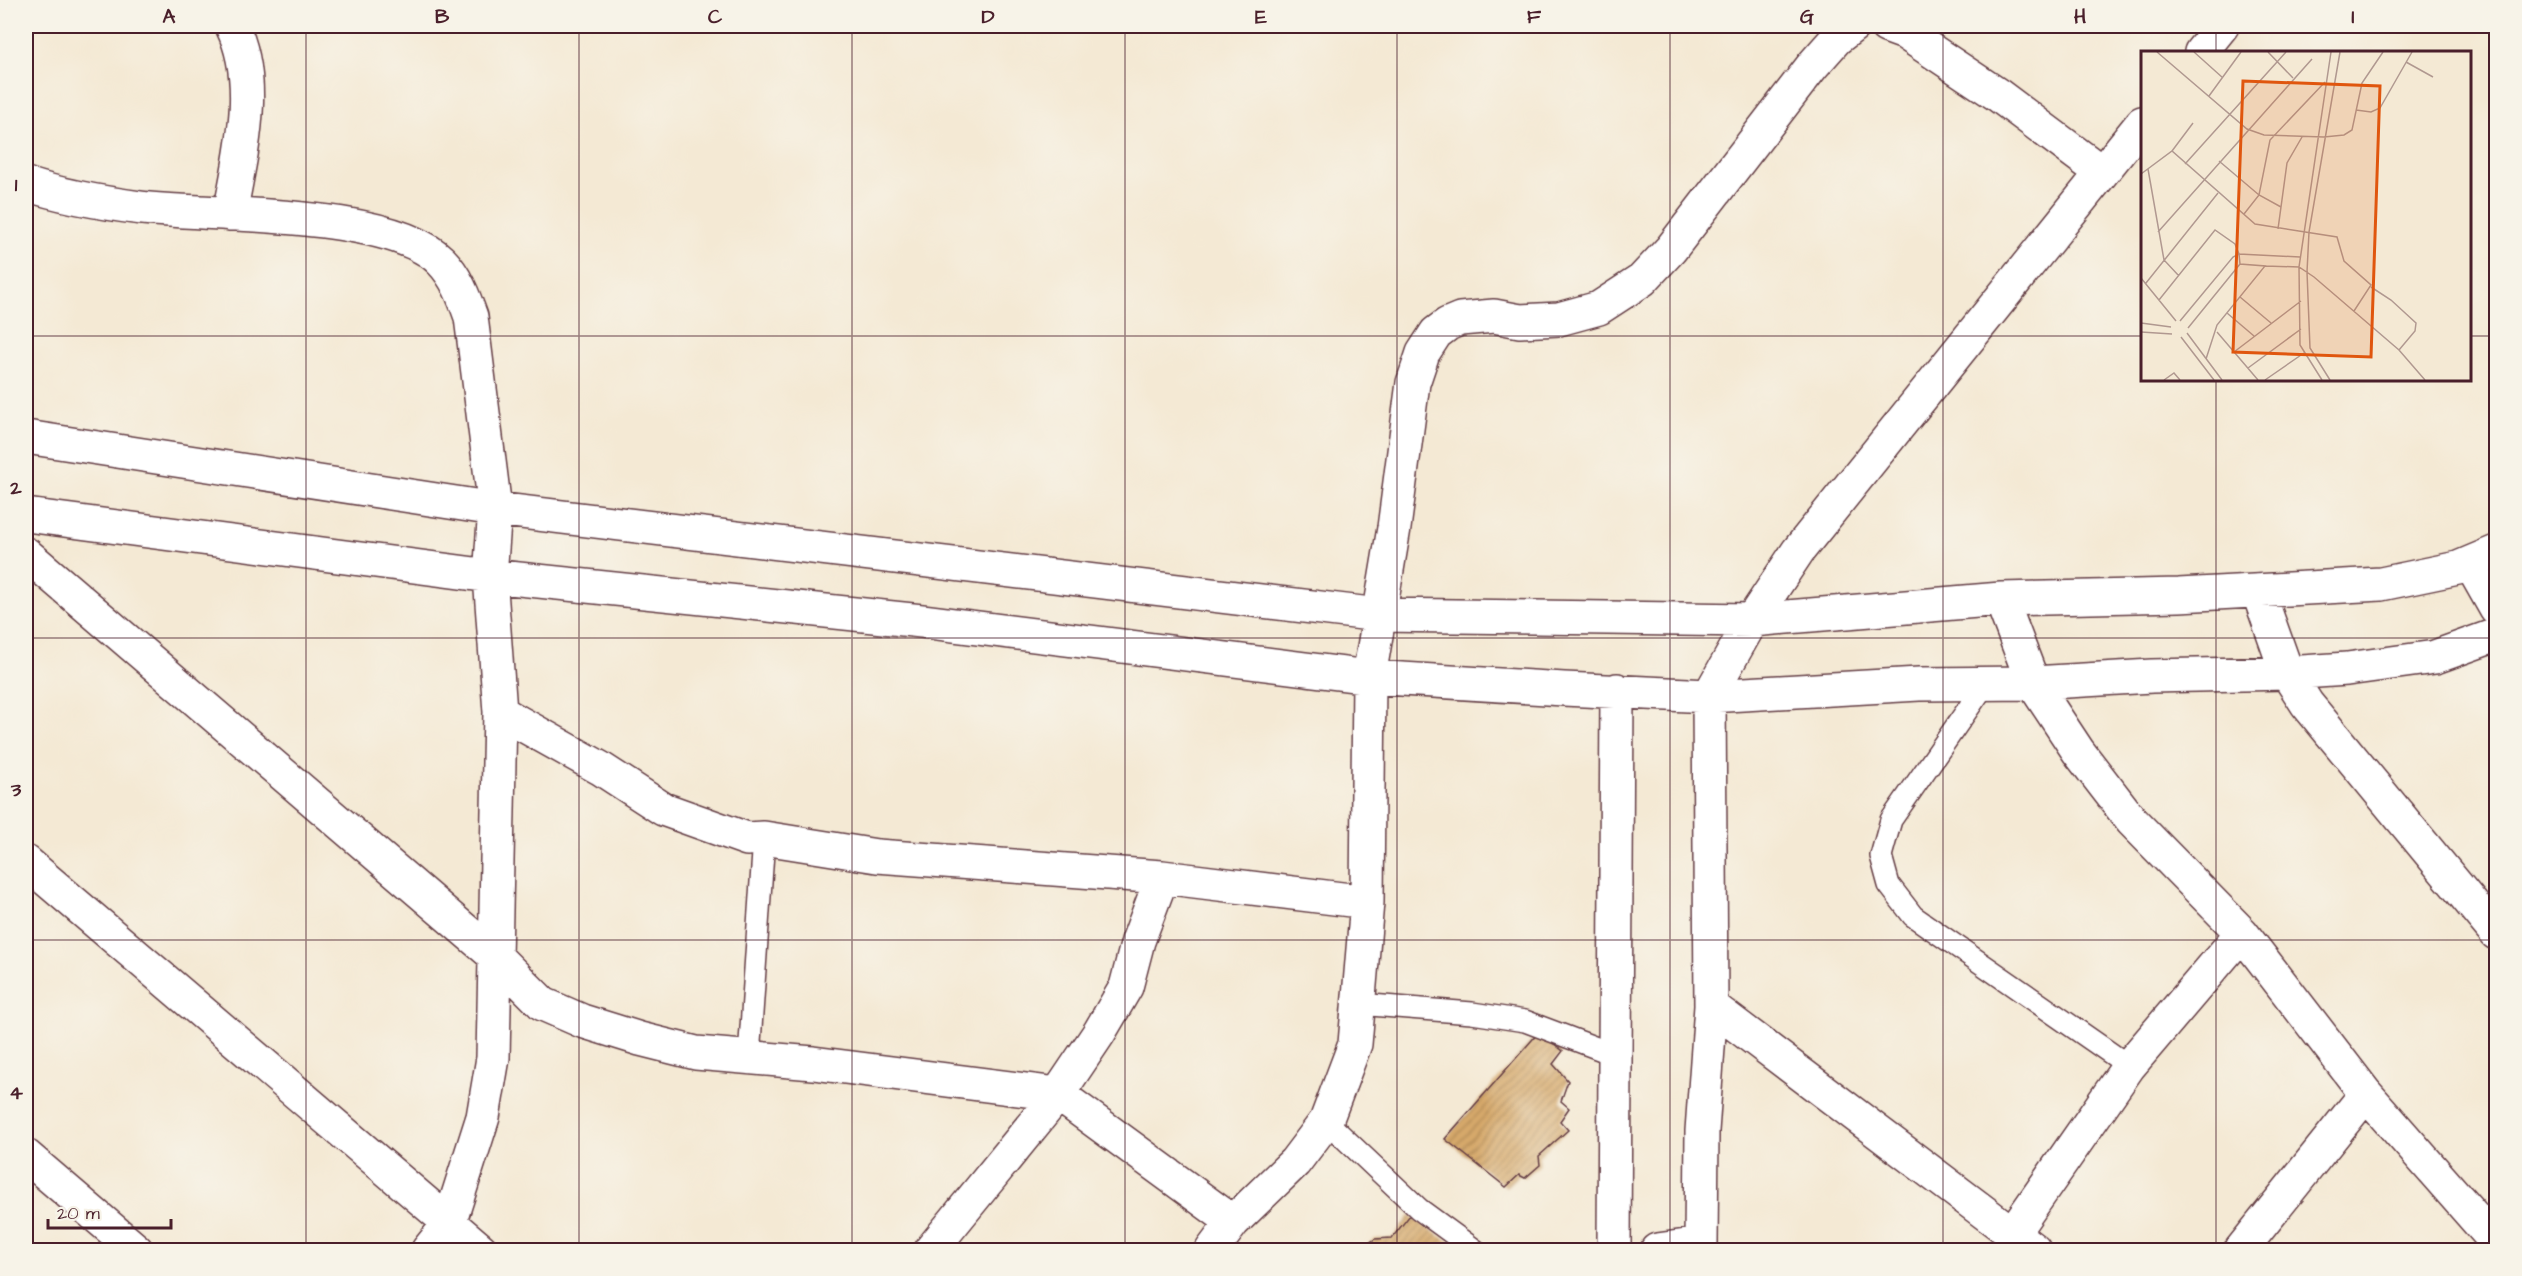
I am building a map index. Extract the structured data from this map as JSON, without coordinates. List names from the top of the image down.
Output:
{
  "scale_bar": "20 m",
  "grid": {
    "columns": [
      "A",
      "B",
      "C",
      "D",
      "E",
      "F",
      "G",
      "H",
      "I"
    ],
    "rows": [
      "1",
      "2",
      "3",
      "4"
    ]
  }
}
